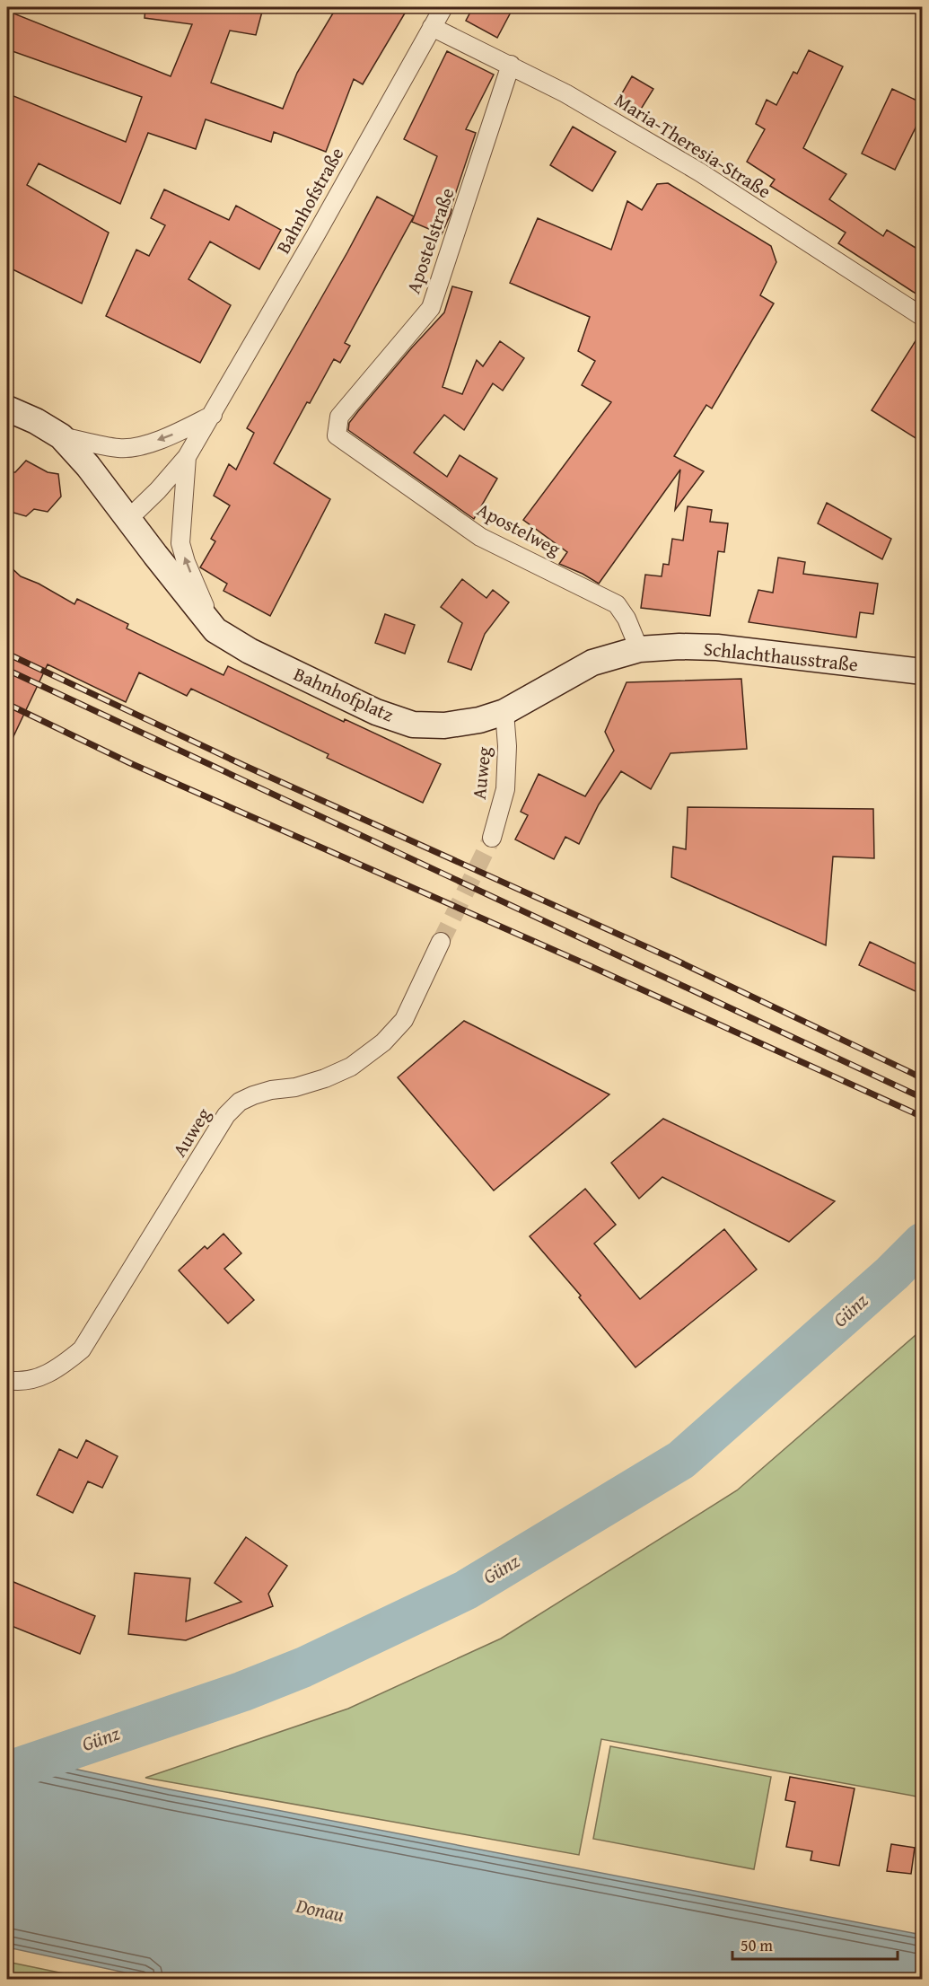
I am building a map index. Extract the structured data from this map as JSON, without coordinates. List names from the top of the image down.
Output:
{
  "streets": {
    "main road": ["Schlachthausstraße", "Bahnhofplatz"],
    "street": [
      "Maria-Theresia-Straße",
      "Bahnhofstraße",
      "Apostelstraße",
      "Apostelweg",
      "Auweg"
    ]
  },
  "crossings": [
    ["Maria-Theresia-Straße", "Bahnhofstraße"],
    ["Maria-Theresia-Straße", "Apostelstraße"],
    ["Bahnhofstraße", "Bahnhofplatz"],
    ["Apostelstraße", "Apostelweg"],
    ["Apostelweg", "Schlachthausstraße"],
    ["Apostelweg", "Bahnhofplatz"],
    ["Schlachthausstraße", "Bahnhofplatz"],
    ["Bahnhofplatz", "Auweg"]
  ],
  "water": ["Günz", "Donau"],
  "scale_bar": "50 m"
}
